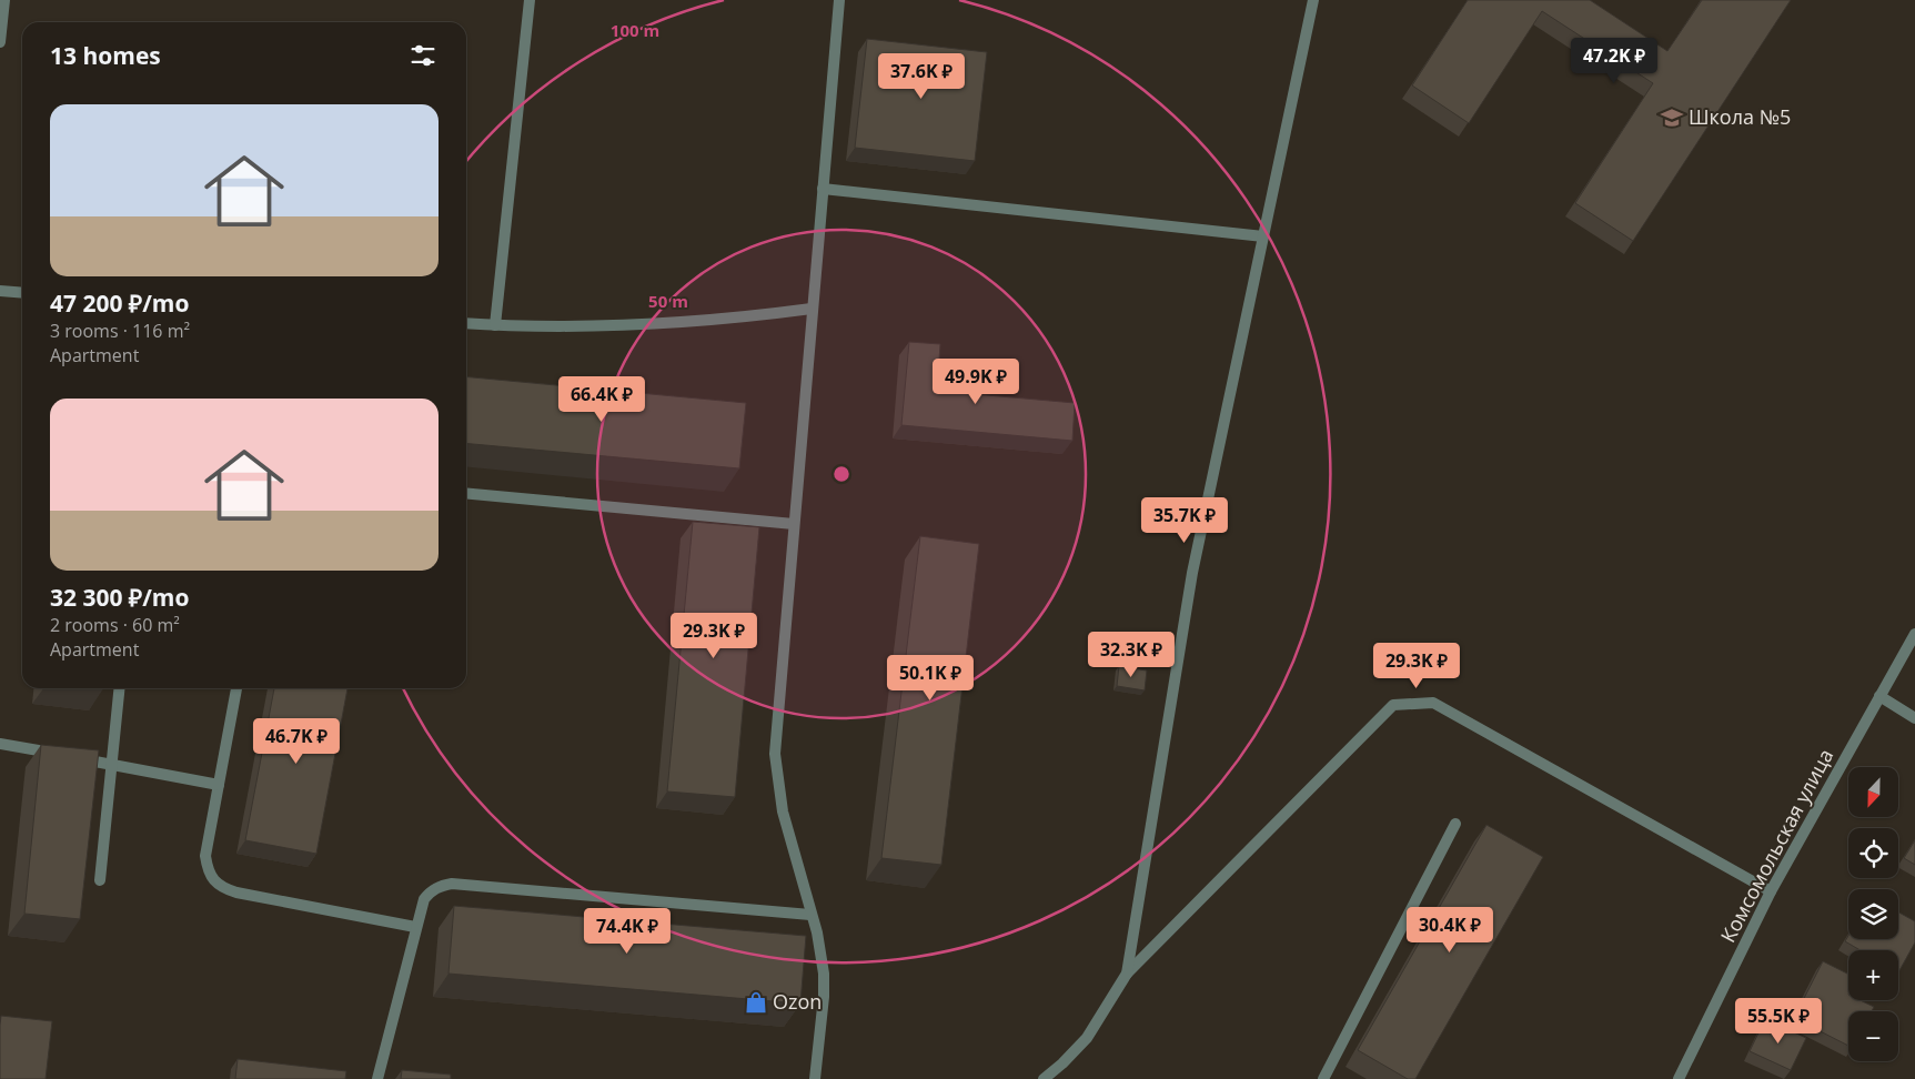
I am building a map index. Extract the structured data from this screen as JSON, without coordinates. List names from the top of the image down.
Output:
{
  "streets": {
    "street": ["Комсомольская улица"]
  },
  "places": {
    "school or university": ["Школа №5"],
    "shop": ["Ozon"]
  },
  "north": "bottom",
  "page": {
    "heading": "13 homes",
    "price": [
      "47.2K ₽",
      "37.6K ₽",
      "49.9K ₽",
      "66.4K ₽",
      "35.7K ₽",
      "29.3K ₽",
      "32.3K ₽",
      "29.3K ₽",
      "50.1K ₽",
      "46.7K ₽",
      "30.4K ₽",
      "74.4K ₽",
      "55.5K ₽"
    ],
    "list": [
      {
        "name": "47 200 ₽/mo",
        "note": "3 rooms · 116 m² · Apartment"
      },
      {
        "name": "32 300 ₽/mo",
        "note": "2 rooms · 60 m² · Apartment"
      }
    ],
    "map_buttons": ["+", "−"]
  },
  "rings": ["100 m", "50 m"]
}
